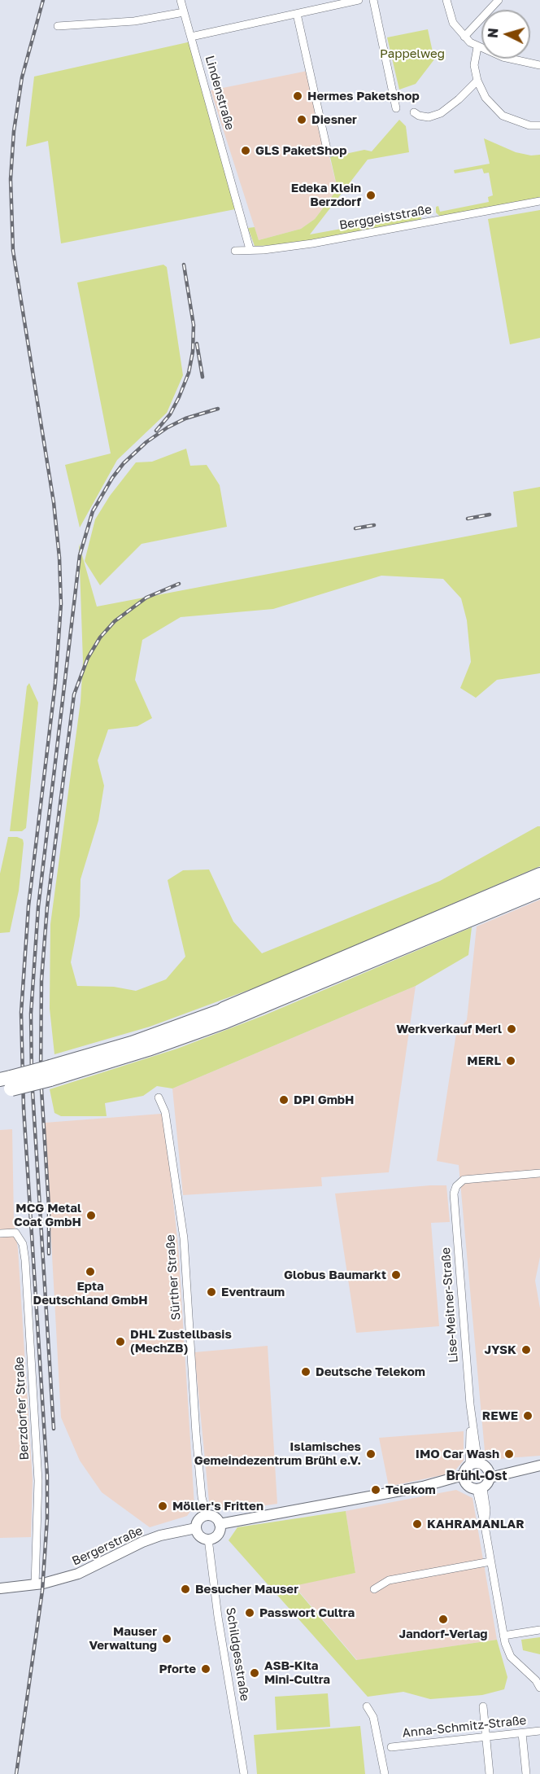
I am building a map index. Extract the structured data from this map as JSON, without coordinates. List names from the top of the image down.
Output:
{
  "streets": {
    "street": [
      "Lindenstraße",
      "Berggeiststraße",
      "Sürther Straße",
      "Lise-Meitner-Straße",
      "Berzdorfer Straße",
      "Bergerstraße",
      "Schildgesstraße",
      "Anna-Schmitz-Straße"
    ]
  },
  "crossings": [
    ["Lindenstraße", "Berggeiststraße"],
    ["Sürther Straße", "Bergerstraße"],
    ["Sürther Straße", "Schildgesstraße"],
    ["Berzdorfer Straße", "Bergerstraße"],
    ["Bergerstraße", "Schildgesstraße"]
  ],
  "districts": ["Brühl-Ost"],
  "parks": ["Pappelweg"],
  "places": [
    "Hermes Paketshop",
    "Diesner",
    "GLS PaketShop",
    "Edeka Klein Berzdorf",
    "Werkverkauf Merl",
    "MERL",
    "DPI GmbH",
    "MCG Metal Coat GmbH",
    "Epta Deutschland GmbH",
    "Globus Baumarkt",
    "Eventraum",
    "DHL Zustellbasis (MechZB)",
    "JYSK",
    "Deutsche Telekom",
    "REWE",
    "Islamisches Gemeindezentrum Brühl e.V.",
    "IMO Car Wash",
    "Telekom",
    "Möller's Fritten",
    "KAHRAMANLAR",
    "Besucher Mauser",
    "Passwort Cultra",
    "Jandorf-Verlag",
    "Mauser Verwaltung",
    "Pforte",
    "ASB-Kita Mini-Cultra"
  ],
  "north": "left"
}
